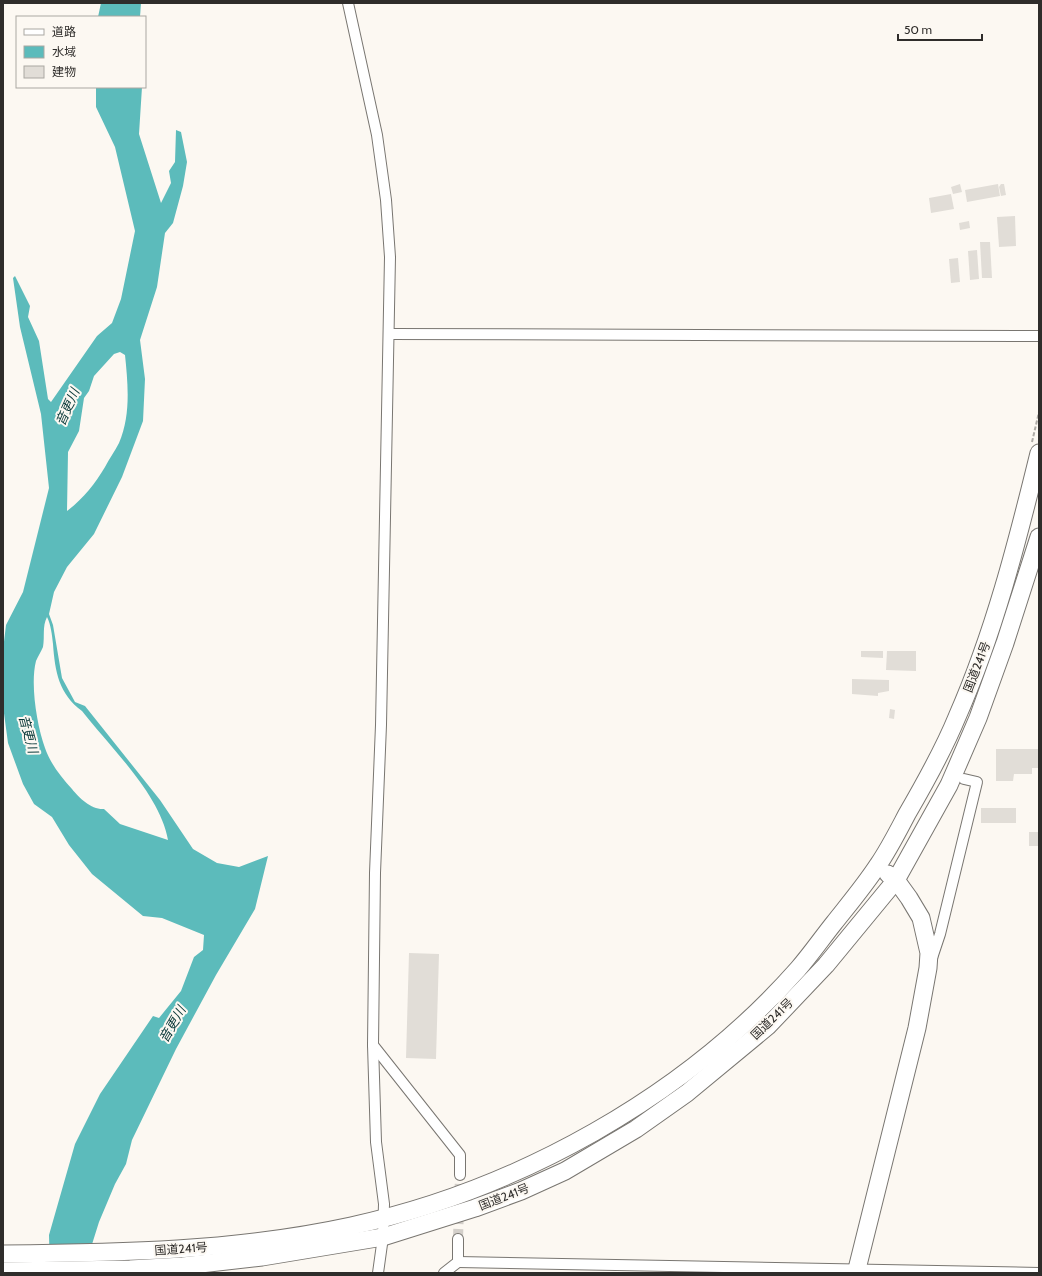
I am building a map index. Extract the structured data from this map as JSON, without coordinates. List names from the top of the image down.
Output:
{
  "streets": {
    "highway": ["国道241号"]
  },
  "water": ["音更川"],
  "legend": ["道路", "水域", "建物"],
  "scale_bar": "50 m"
}
